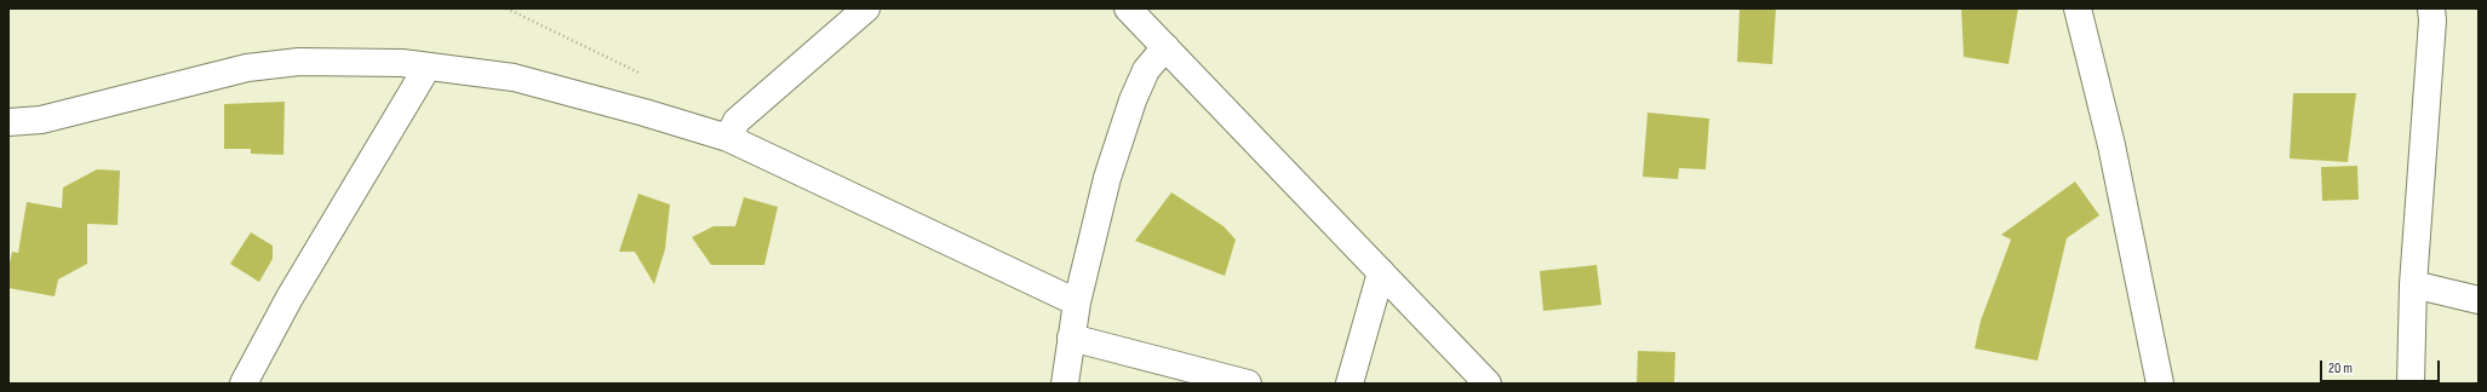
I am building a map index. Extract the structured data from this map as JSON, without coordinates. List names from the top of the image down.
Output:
{
  "scale_bar": "20 m"
}
